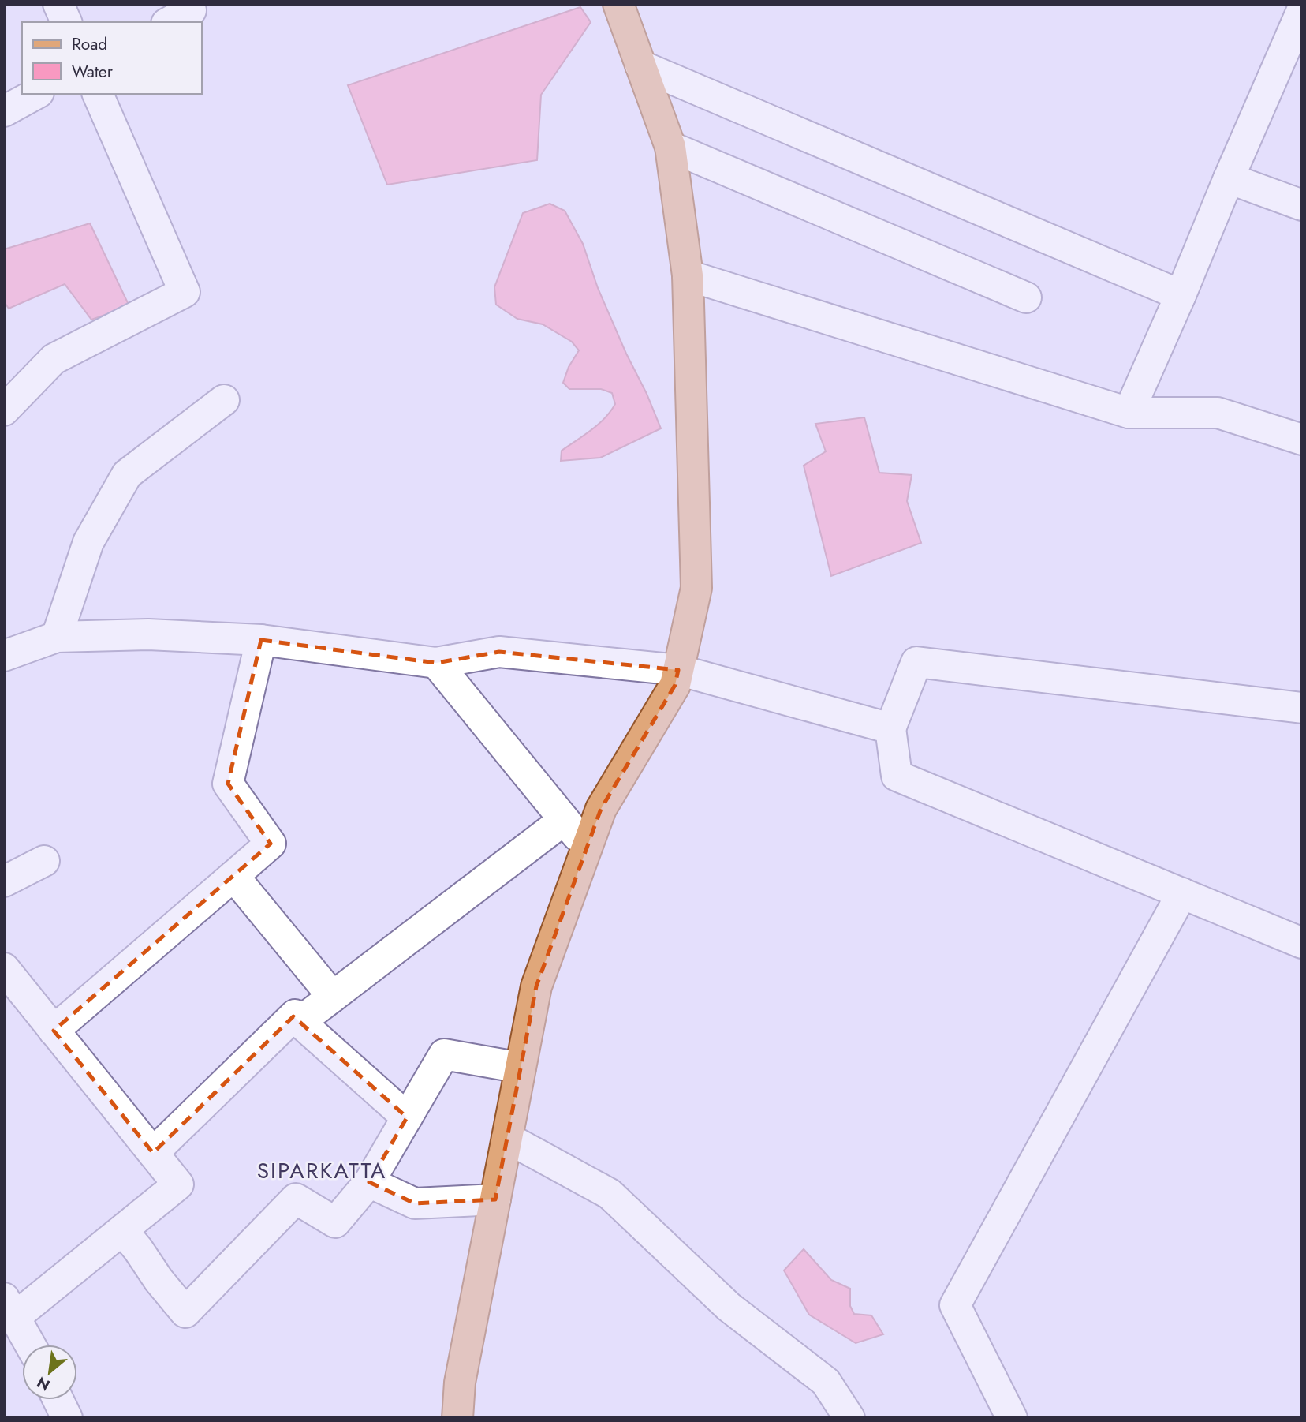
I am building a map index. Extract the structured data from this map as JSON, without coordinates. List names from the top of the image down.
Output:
{
  "districts": ["SIPARKATTA"],
  "legend": ["Road", "Water"],
  "north": "bottom left"
}
